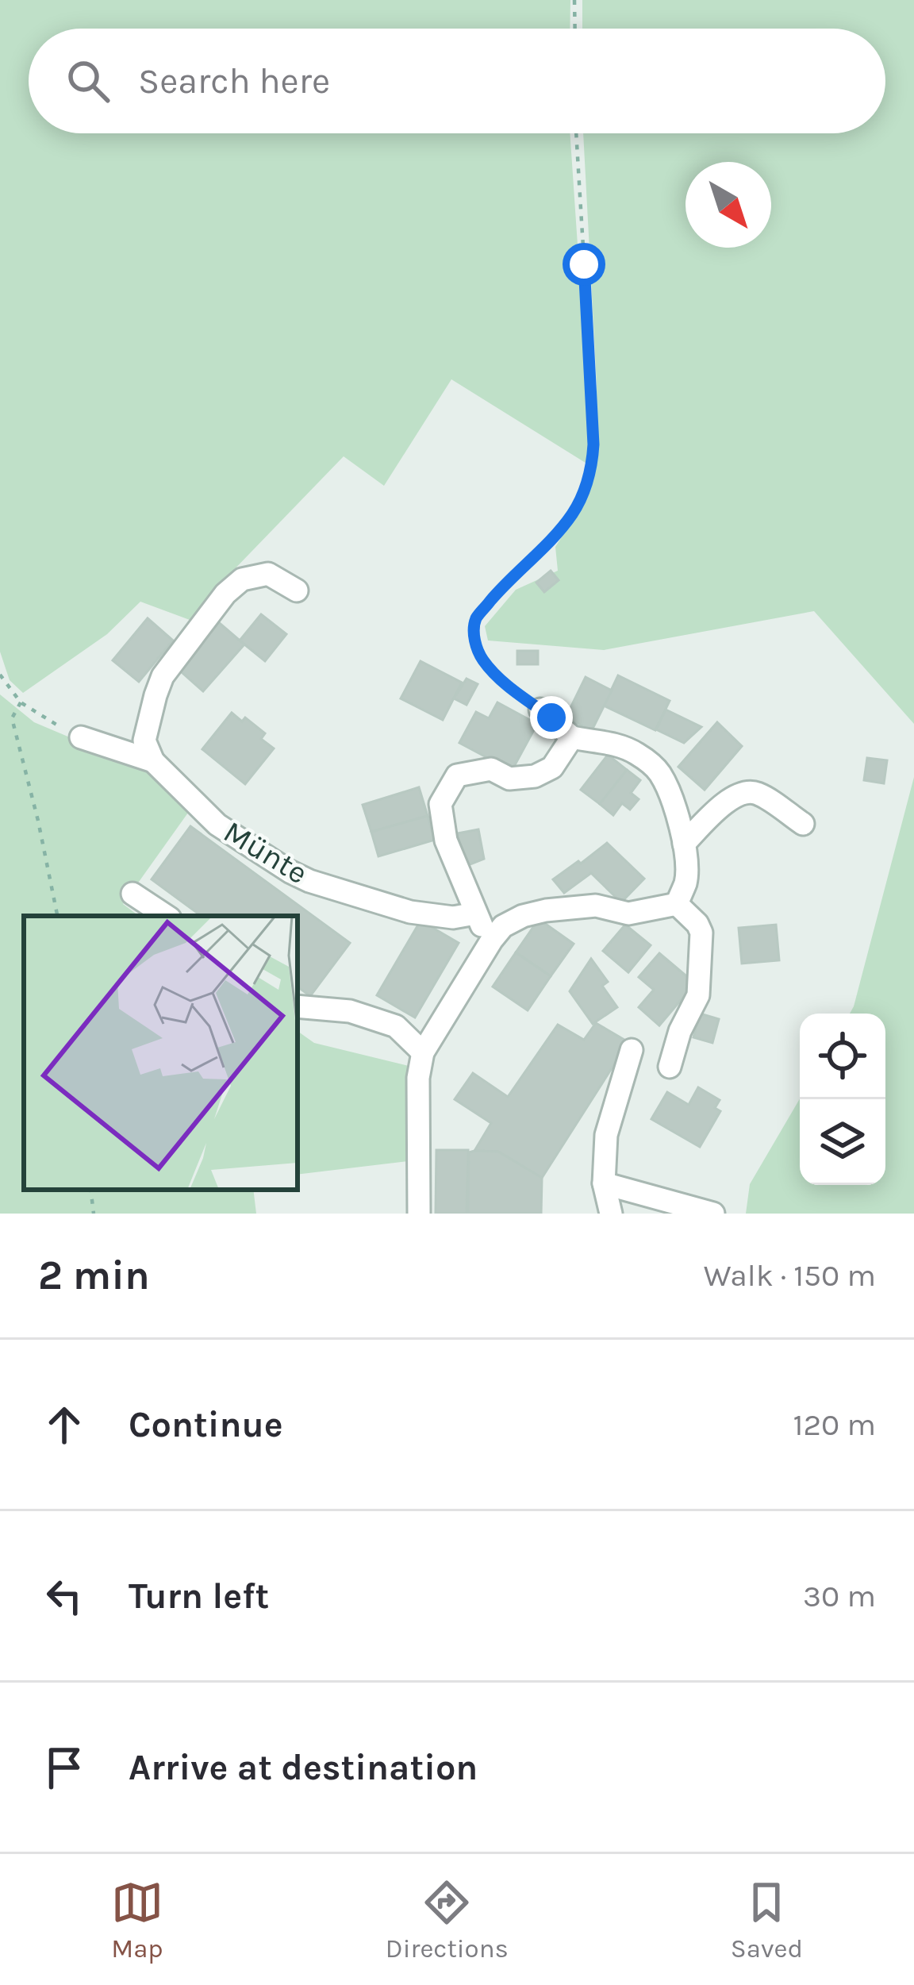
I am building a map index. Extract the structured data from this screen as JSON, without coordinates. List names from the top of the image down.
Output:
{
  "streets": {
    "street": ["Münte"]
  },
  "north": "bottom right",
  "page": {
    "search": "Search here",
    "heading": ["2 min", "Walk · 150 m"],
    "list": [
      ["Continue", "120 m"],
      ["Turn left", "30 m"],
      "Arrive at destination"
    ],
    "nav": ["Map", "Directions", "Saved"]
  }
}
